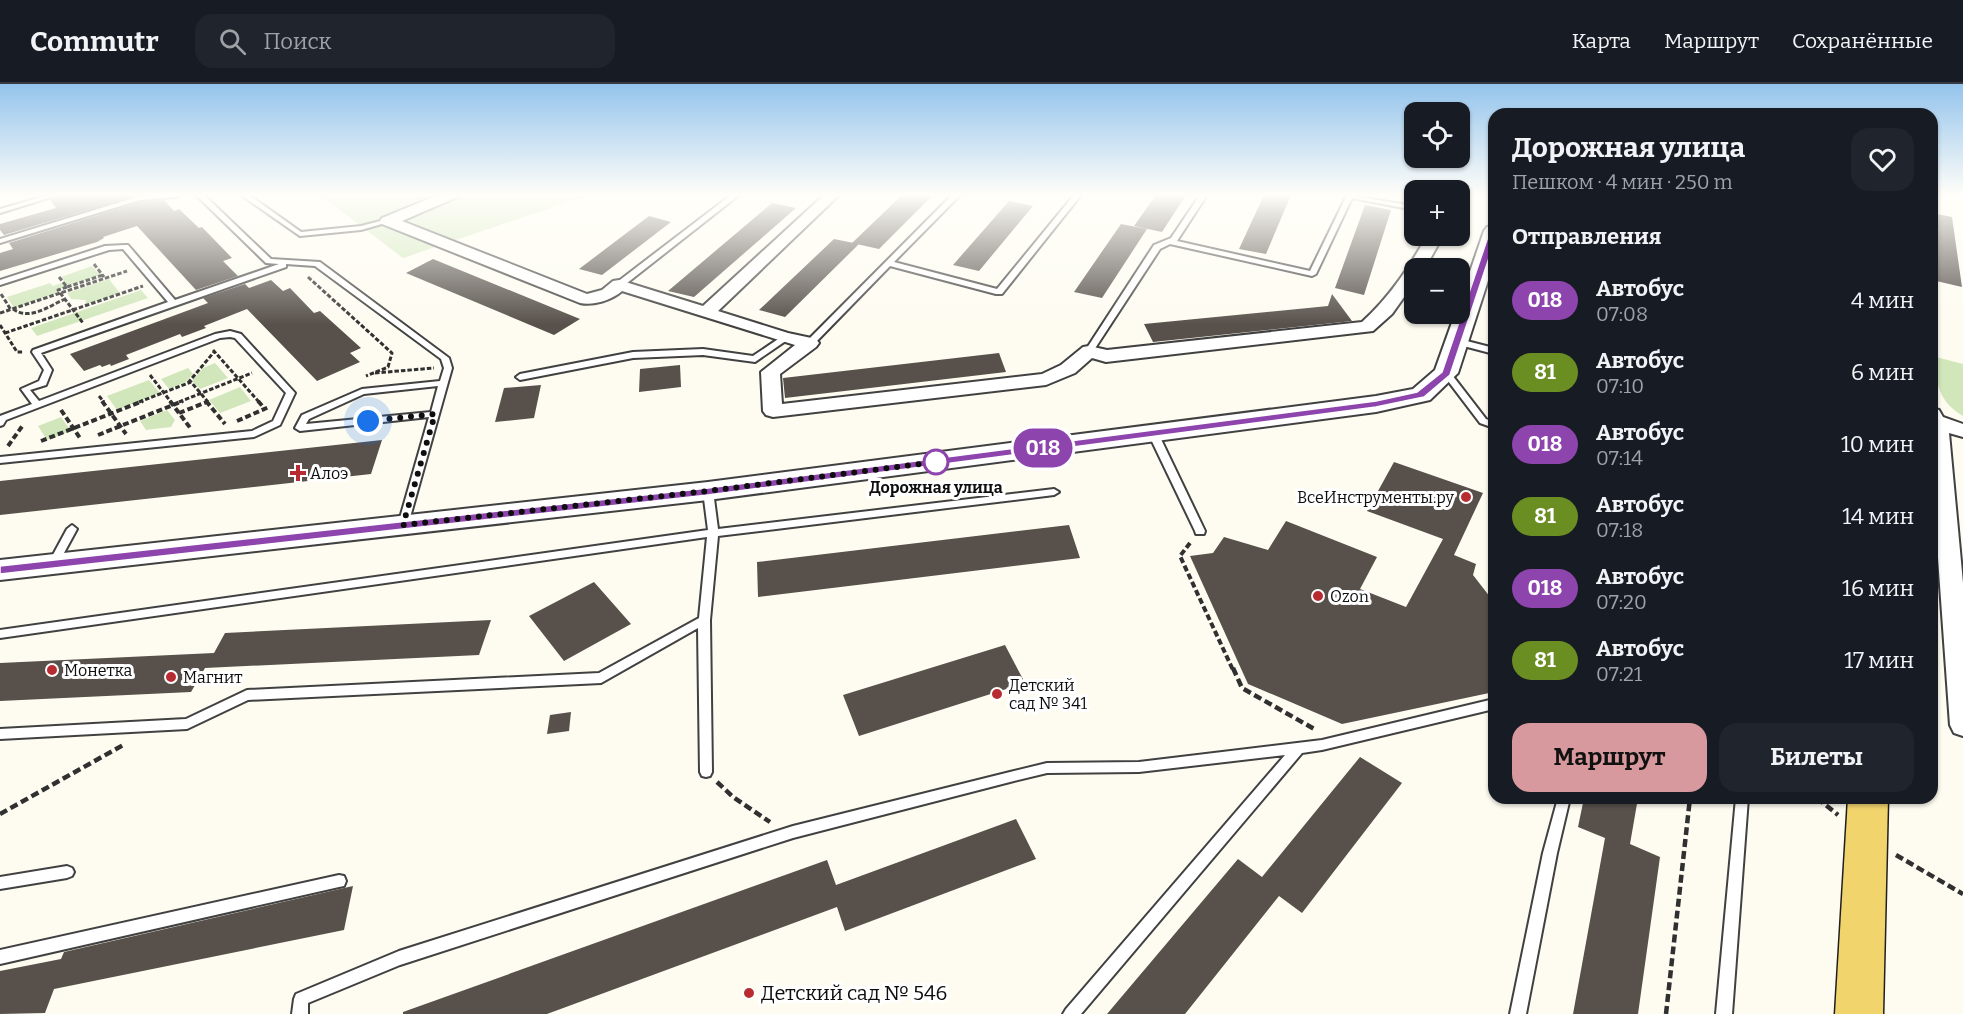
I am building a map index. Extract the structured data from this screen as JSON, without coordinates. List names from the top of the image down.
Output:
{
  "places": {
    "other": [
      "Дорожная улица",
      "ВсеИнструменты.ру",
      "Ozon",
      "Монетка",
      "Магнит",
      "Детский сад № 341",
      "Детский сад № 546"
    ],
    "health": ["Алоэ"]
  },
  "lines": ["bus line 018"],
  "page": {
    "header": "Commutr",
    "search": "Поиск",
    "nav": ["Карта", "Маршрут", "Сохранённые"],
    "on_map": "018",
    "map_buttons": ["+", "−"],
    "heading": [
      ["Дорожная улица", "Пешком · 4 мин · 250 m"],
      "Отправления"
    ],
    "list": [
      {
        "mark": "018",
        "name": "Автобус",
        "note": "07:08",
        "value": "4 мин"
      },
      {
        "mark": "81",
        "name": "Автобус",
        "note": "07:10",
        "value": "6 мин"
      },
      {
        "mark": "018",
        "name": "Автобус",
        "note": "07:14",
        "value": "10 мин"
      },
      {
        "mark": "81",
        "name": "Автобус",
        "note": "07:18",
        "value": "14 мин"
      },
      {
        "mark": "018",
        "name": "Автобус",
        "note": "07:20",
        "value": "16 мин"
      },
      {
        "mark": "81",
        "name": "Автобус",
        "note": "07:21",
        "value": "17 мин"
      }
    ],
    "buttons": ["Маршрут", "Билеты"]
  }
}
